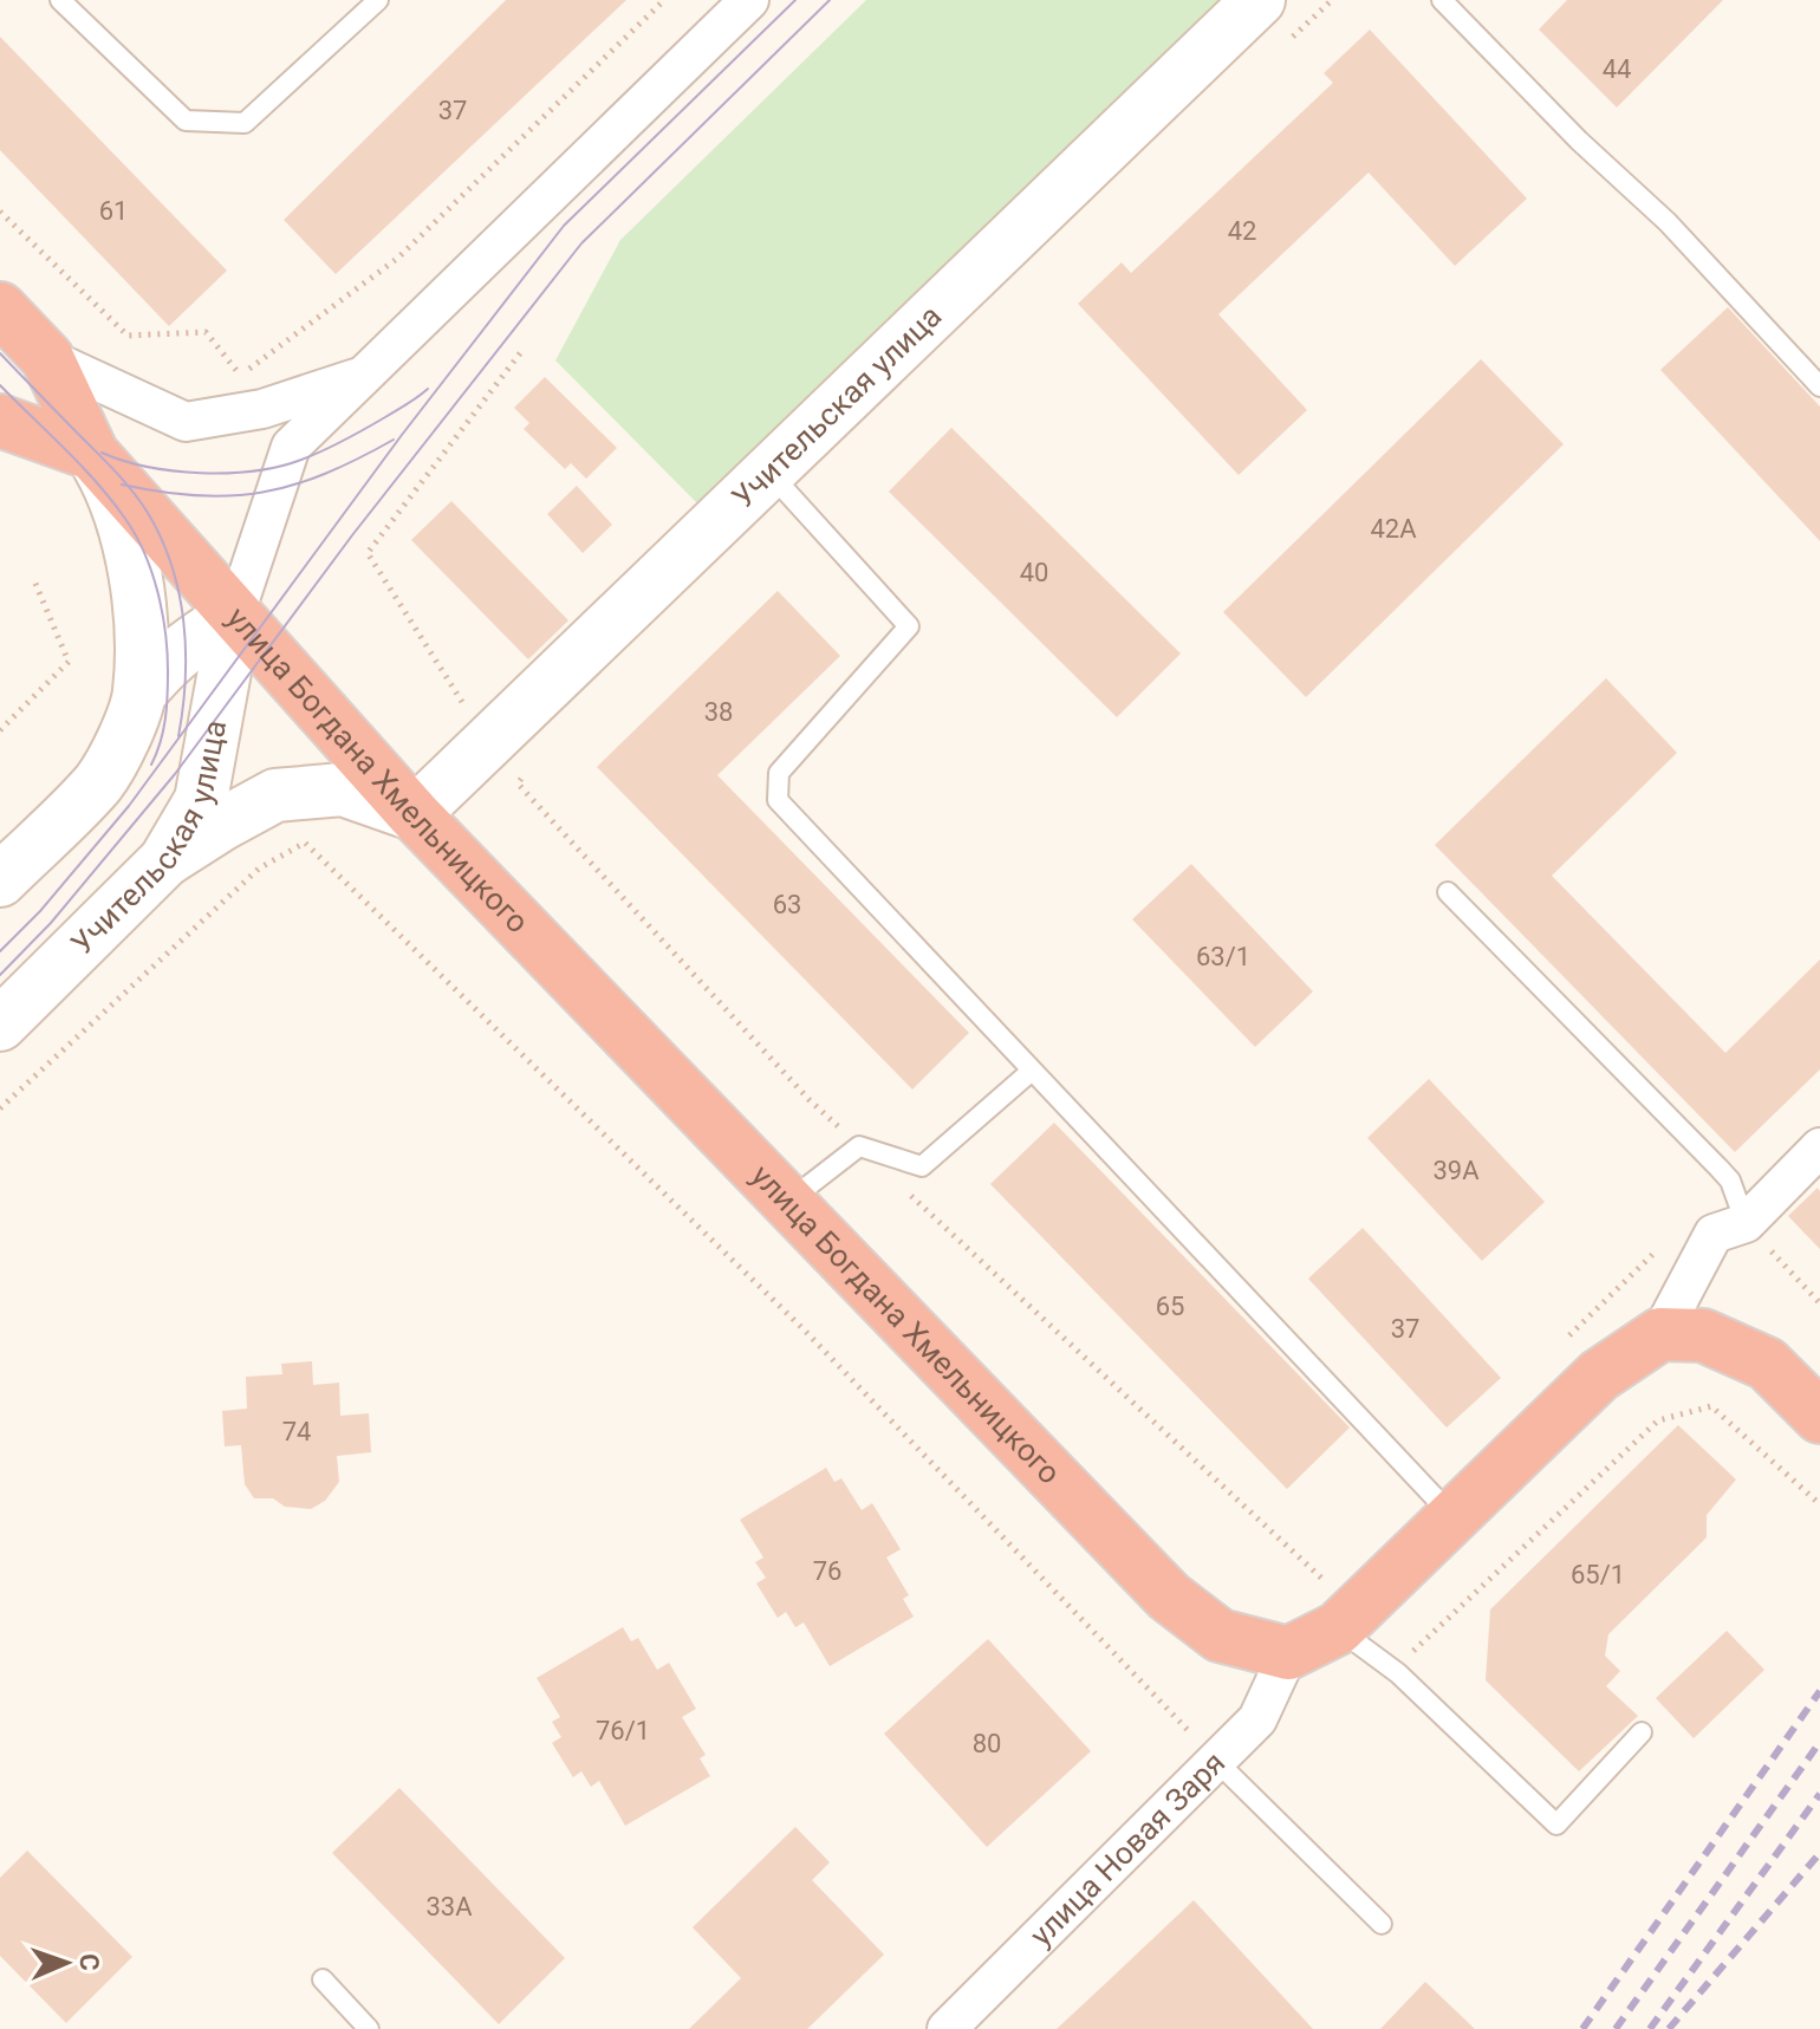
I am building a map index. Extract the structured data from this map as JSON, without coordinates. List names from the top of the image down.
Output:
{
  "streets": {
    "highway": ["улица Богдана Хмельницкого"],
    "main road": ["Учительская улица"],
    "street": ["улица Новая Заря"]
  },
  "crossings": [
    ["Учительская улица", "улица Богдана Хмельницкого"],
    ["улица Богдана Хмельницкого", "улица Новая Заря"]
  ],
  "house_numbers": [
    "44",
    "37",
    "61",
    "42",
    "42А",
    "40",
    "38",
    "63",
    "63/1",
    "39А",
    "65",
    "37",
    "74",
    "76",
    "65/1",
    "76/1",
    "80",
    "33А"
  ],
  "north": "right"
}
